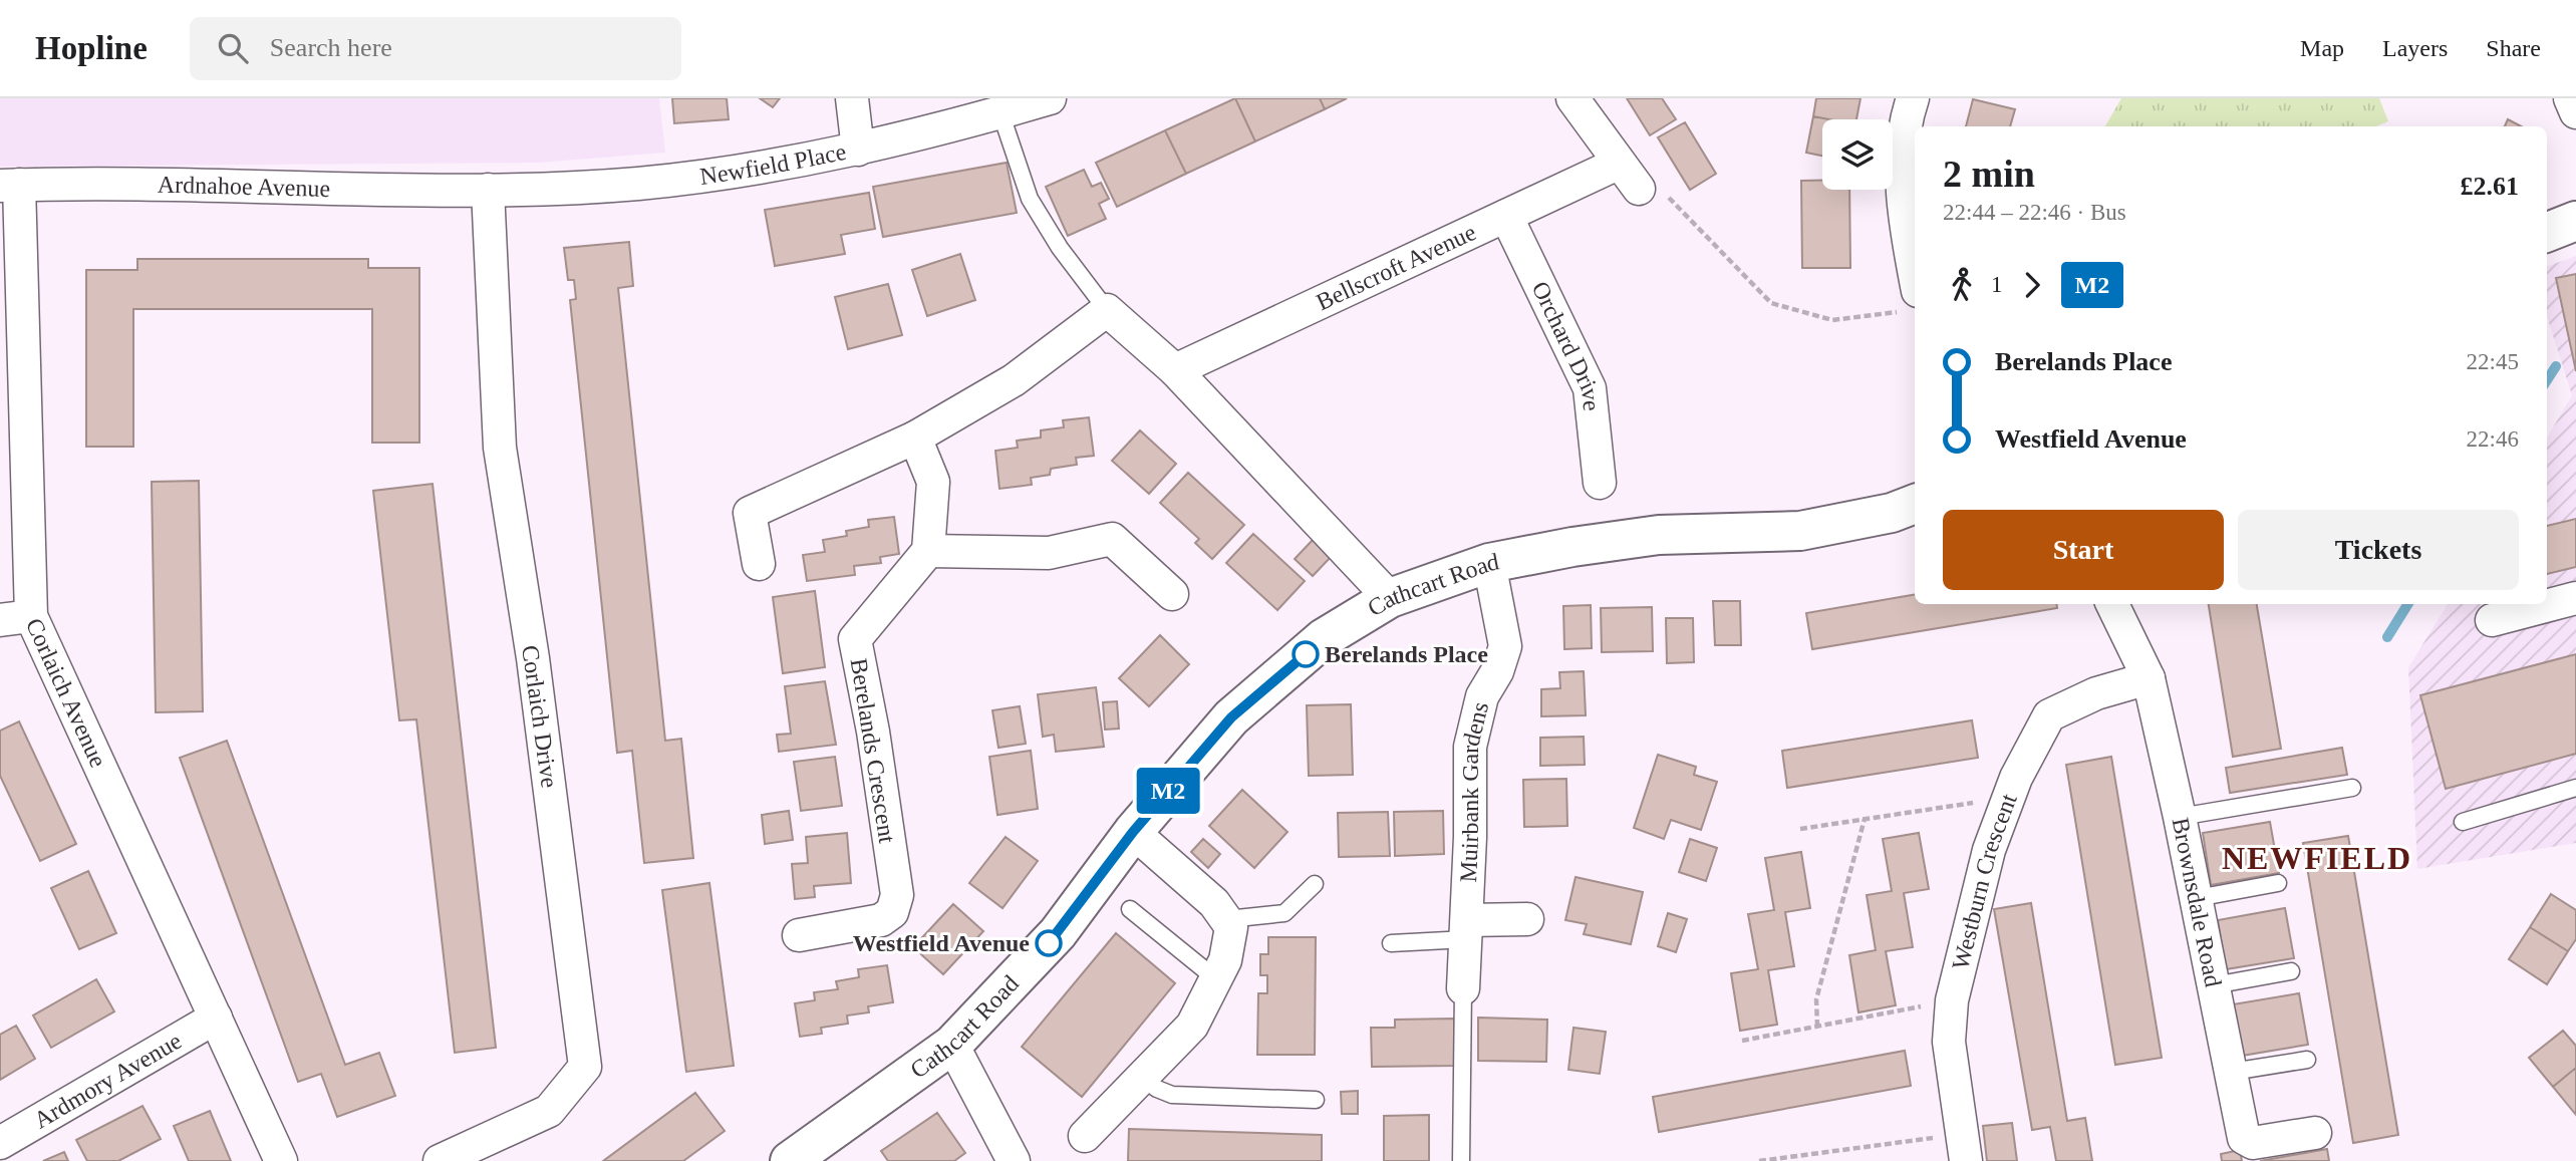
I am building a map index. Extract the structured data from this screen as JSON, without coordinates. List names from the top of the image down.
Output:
{
  "streets": {
    "street": [
      "Newfield Place",
      "Ardnahoe Avenue",
      "Bellscroft Avenue",
      "Orchard Drive",
      "Cathcart Road",
      "Corlaich Avenue",
      "Corlaich Drive",
      "Berelands Crescent",
      "Muirbank Gardens",
      "Westburn Crescent",
      "Brownsdale Road",
      "Ardmory Avenue"
    ]
  },
  "crossings": [
    ["Newfield Place", "Ardnahoe Avenue"],
    ["Newfield Place", "Corlaich Drive"],
    ["Ardnahoe Avenue", "Corlaich Avenue"],
    ["Ardnahoe Avenue", "Corlaich Drive"],
    ["Bellscroft Avenue", "Orchard Drive"],
    ["Cathcart Road", "Muirbank Gardens"],
    ["Corlaich Avenue", "Ardmory Avenue"],
    ["Westburn Crescent", "Brownsdale Road"]
  ],
  "districts": ["NEWFIELD"],
  "places": ["Berelands Place", "Westfield Avenue"],
  "lines": ["bus line M2"],
  "page": {
    "header": "Hopline",
    "search": "Search here",
    "nav": ["Map", "Layers", "Share"],
    "on_map": "M2",
    "heading": ["2 min", "22:44 – 22:46 · Bus", "£2.61"],
    "legs": ["1", "M2"],
    "list": [
      {
        "name": "Berelands Place",
        "value": "22:45"
      },
      {
        "name": "Westfield Avenue",
        "value": "22:46"
      }
    ],
    "buttons": ["Start", "Tickets"]
  }
}
